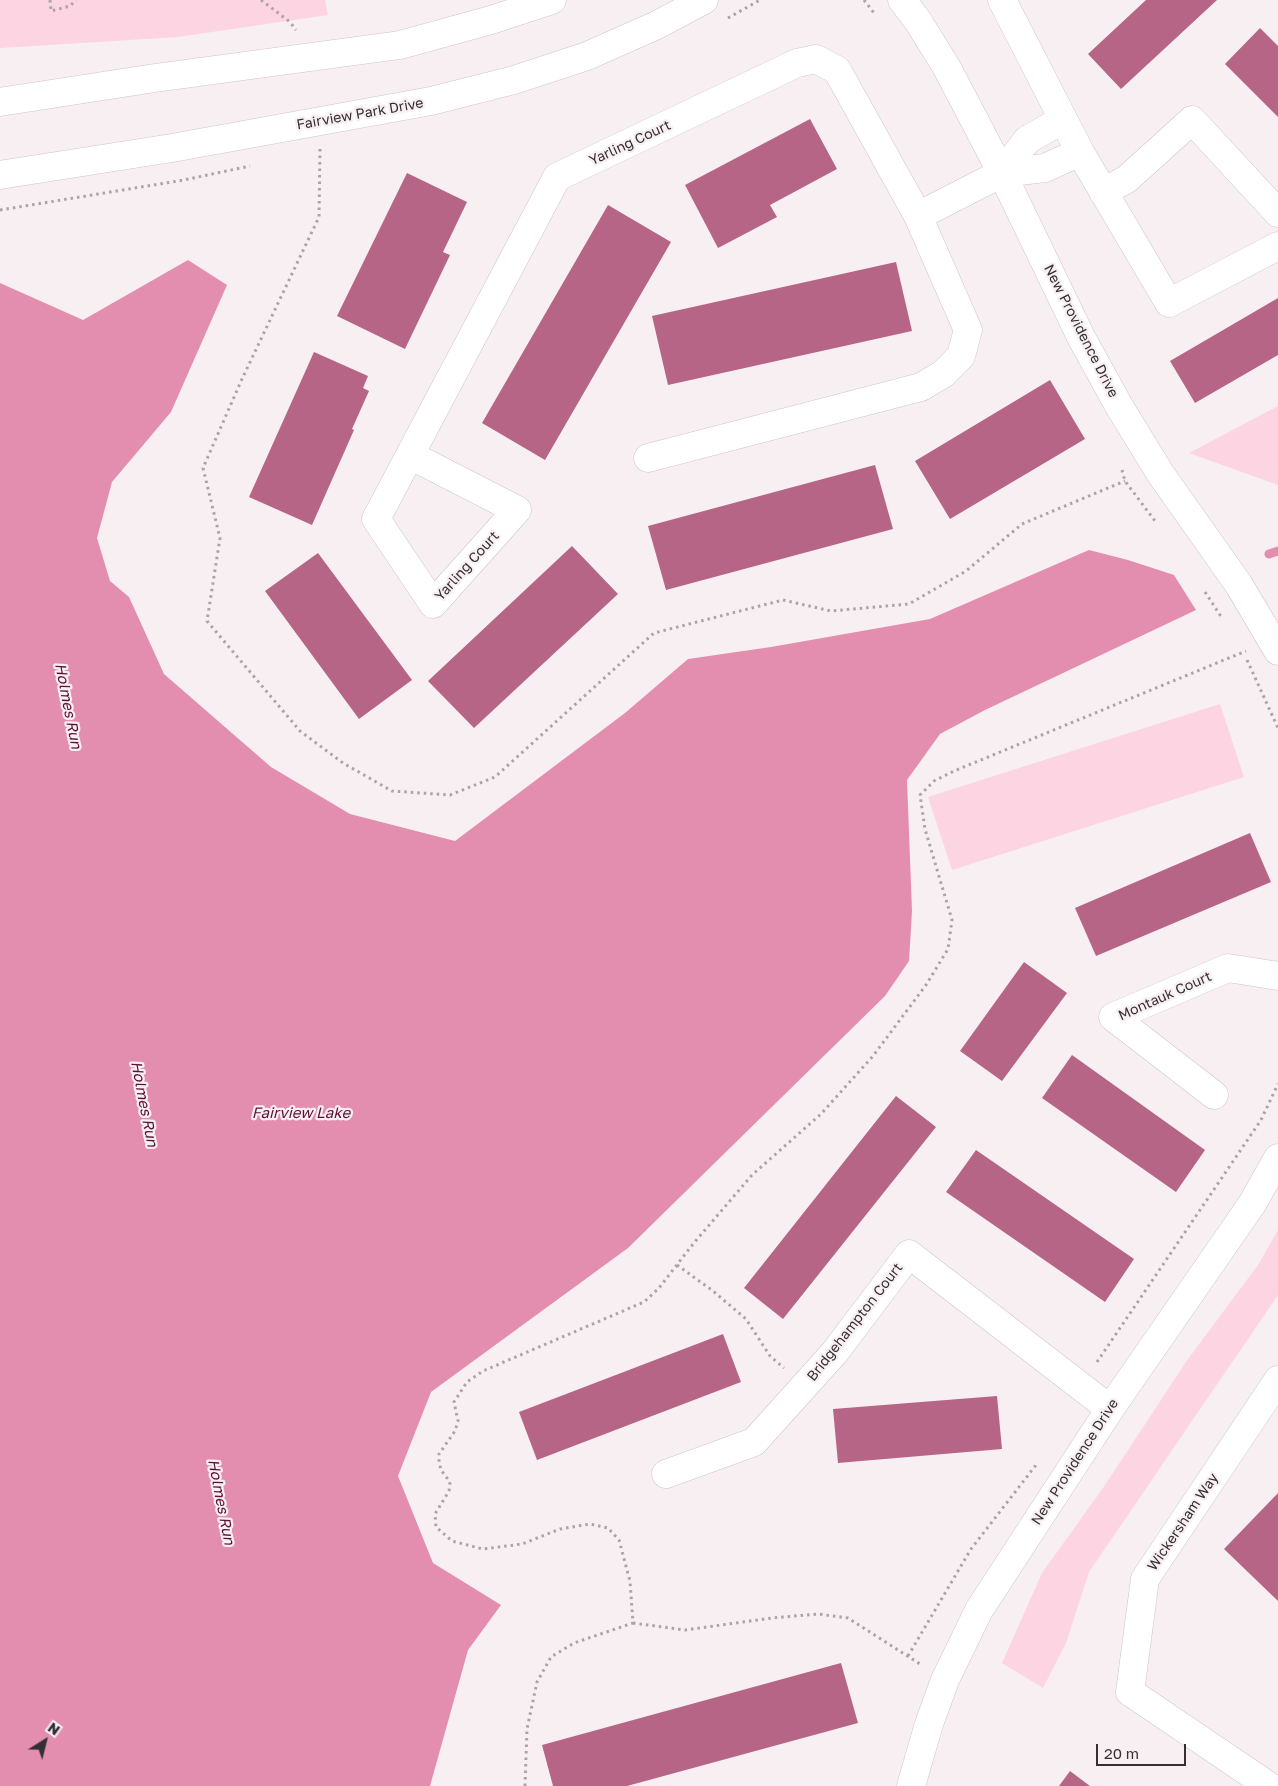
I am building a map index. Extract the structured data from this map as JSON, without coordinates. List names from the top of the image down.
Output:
{
  "streets": {
    "street": [
      "Fairview Park Drive",
      "Yarling Court",
      "New Providence Drive",
      "Montauk Court",
      "Bridgehampton Court",
      "Wickersham Way"
    ]
  },
  "crossings": [
    ["New Providence Drive", "Bridgehampton Court"]
  ],
  "water": ["Holmes Run", "Fairview Lake"],
  "scale_bar": "20 m",
  "north": "top right"
}
